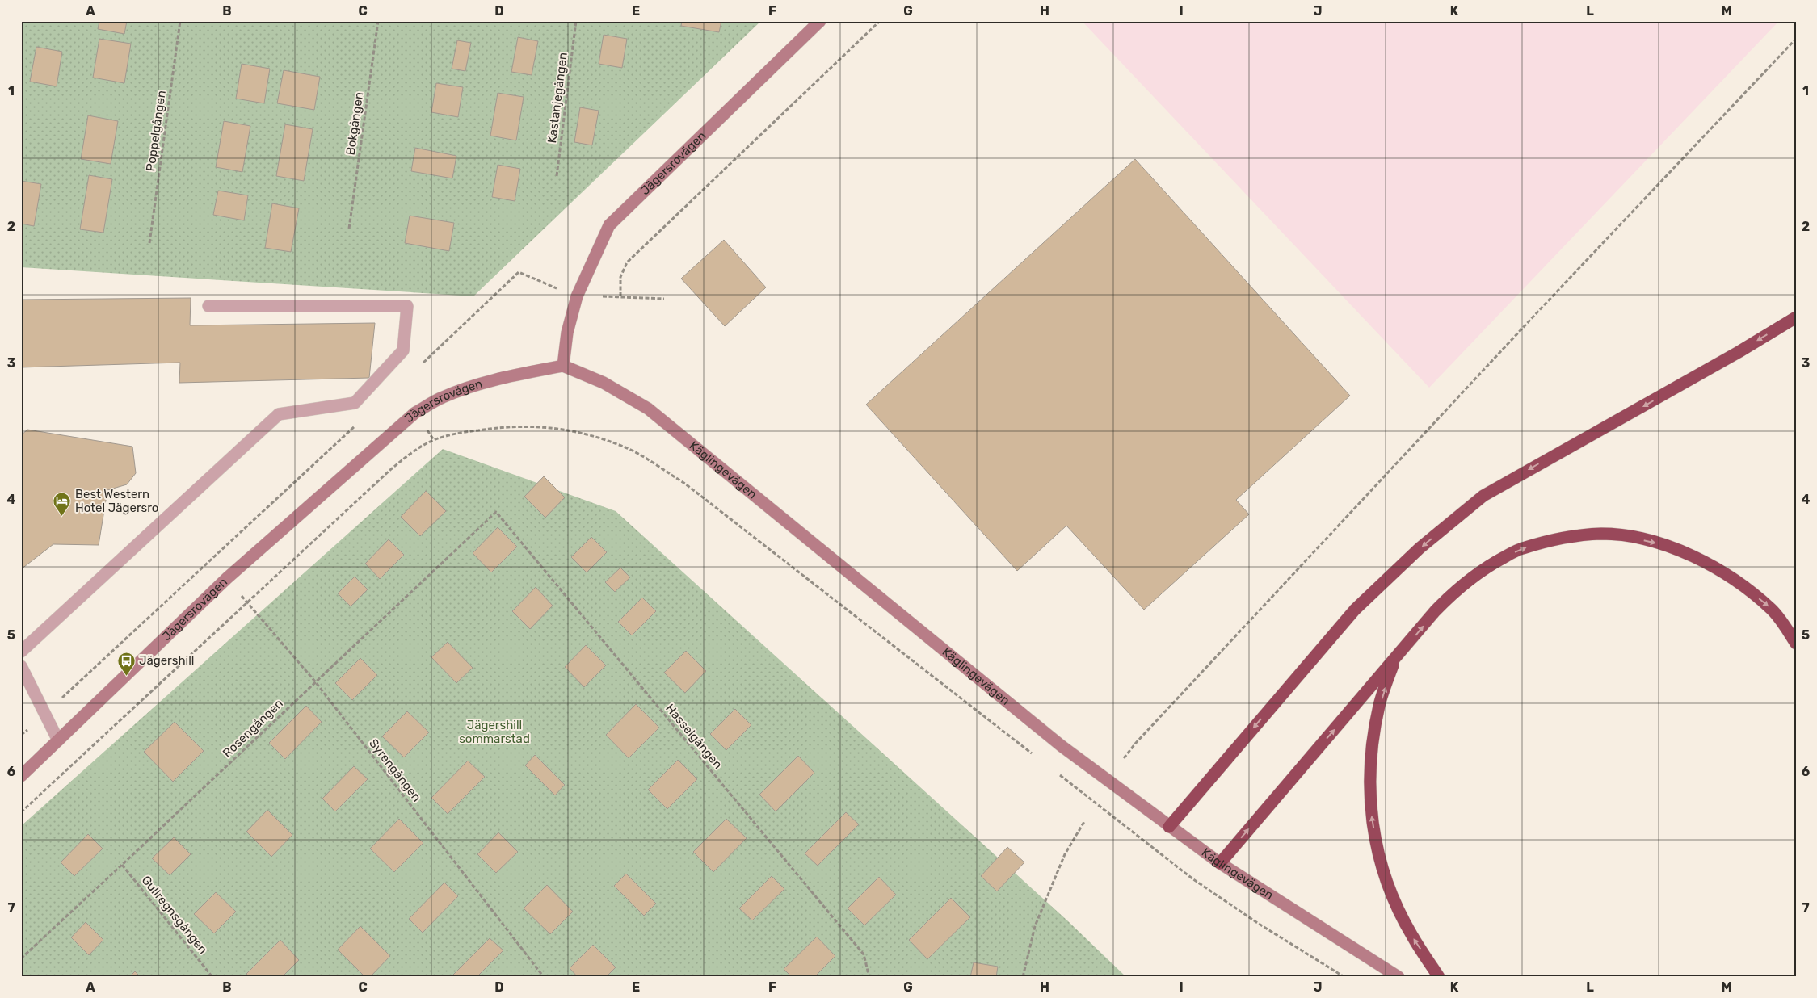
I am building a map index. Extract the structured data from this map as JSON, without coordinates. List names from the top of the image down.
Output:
{
  "streets": {
    "main road": ["Jägersrovägen", "Käglingevägen"],
    "path": [
      "Kastanjegången",
      "Bokgången",
      "Poppelgången",
      "Rosengången",
      "Hasselgången",
      "Syrengången",
      "Gullregnsgången"
    ]
  },
  "crossings": [
    ["Jägersrovägen", "Käglingevägen"],
    ["Jägersrovägen", "Syrengången"],
    ["Rosengången", "Hasselgången"],
    ["Rosengången", "Syrengången"],
    ["Rosengången", "Gullregnsgången"]
  ],
  "parks": ["Jägershill sommarstad"],
  "places": {
    "hotel": ["Best Western Hotel Jägersro"],
    "bus stop": ["Jägershill"]
  },
  "grid": {
    "columns": [
      "A",
      "B",
      "C",
      "D",
      "E",
      "F",
      "G",
      "H",
      "I",
      "J",
      "K",
      "L",
      "M"
    ],
    "rows": [
      "1",
      "2",
      "3",
      "4",
      "5",
      "6",
      "7"
    ]
  }
}
